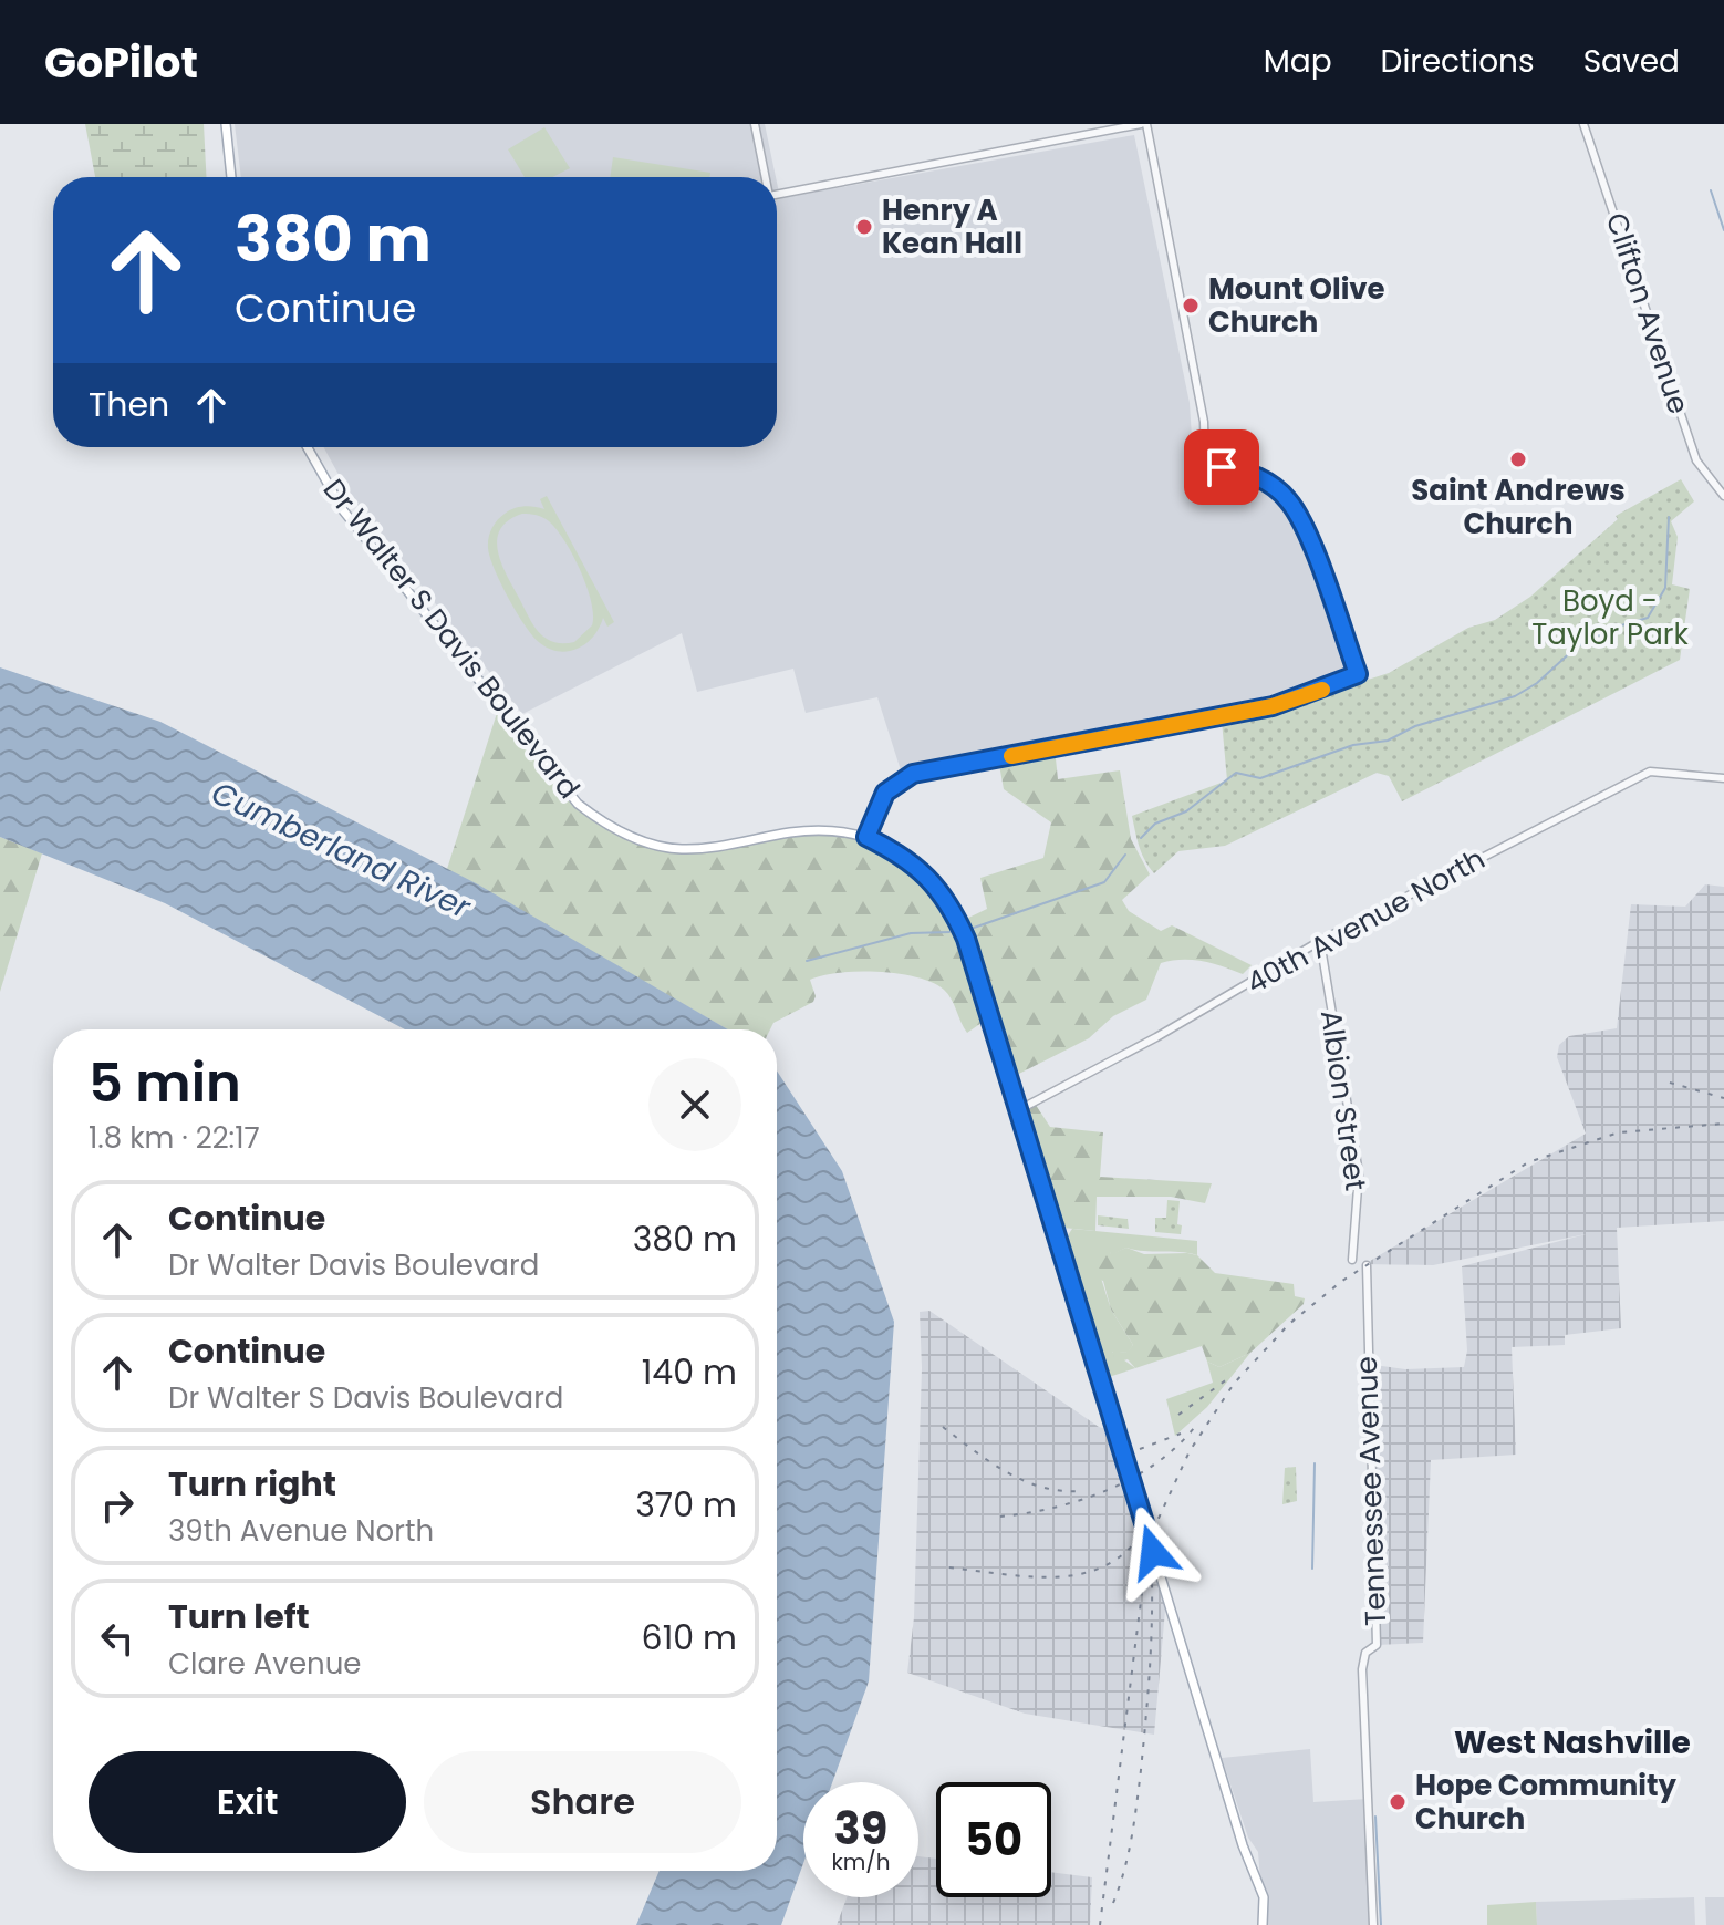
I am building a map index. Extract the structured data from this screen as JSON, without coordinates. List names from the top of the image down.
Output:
{
  "streets": {
    "main road": ["Dr Walter S Davis Boulevard"],
    "street": [
      "Clifton Avenue",
      "40th Avenue North",
      "Albion Street",
      "Tennessee Avenue"
    ]
  },
  "crossings": [
    ["Dr Walter S Davis Boulevard", "40th Avenue North"],
    ["40th Avenue North", "Albion Street"]
  ],
  "districts": ["West Nashville"],
  "water": ["Cumberland River"],
  "parks": ["Boyd - Taylor Park"],
  "places": [
    "Henry A Kean Hall",
    "Mount Olive Church",
    "Saint Andrews Church",
    "Hope Community Church"
  ],
  "page": {
    "header": "GoPilot",
    "nav": ["Map", "Directions", "Saved"],
    "turn": ["380 m", "Continue"],
    "then": "Then",
    "heading": ["5 min", "1.8 km · 22:17"],
    "list": [
      {
        "name": "Continue",
        "note": "Dr Walter Davis Boulevard",
        "value": "380 m"
      },
      {
        "name": "Continue",
        "note": "Dr Walter S Davis Boulevard",
        "value": "140 m"
      },
      {
        "name": "Turn right",
        "note": "39th Avenue North",
        "value": "370 m"
      },
      {
        "name": "Turn left",
        "note": "Clare Avenue",
        "value": "610 m"
      }
    ],
    "buttons": ["Exit", "Share"],
    "speed": "39 km/h",
    "limit": "50"
  }
}
